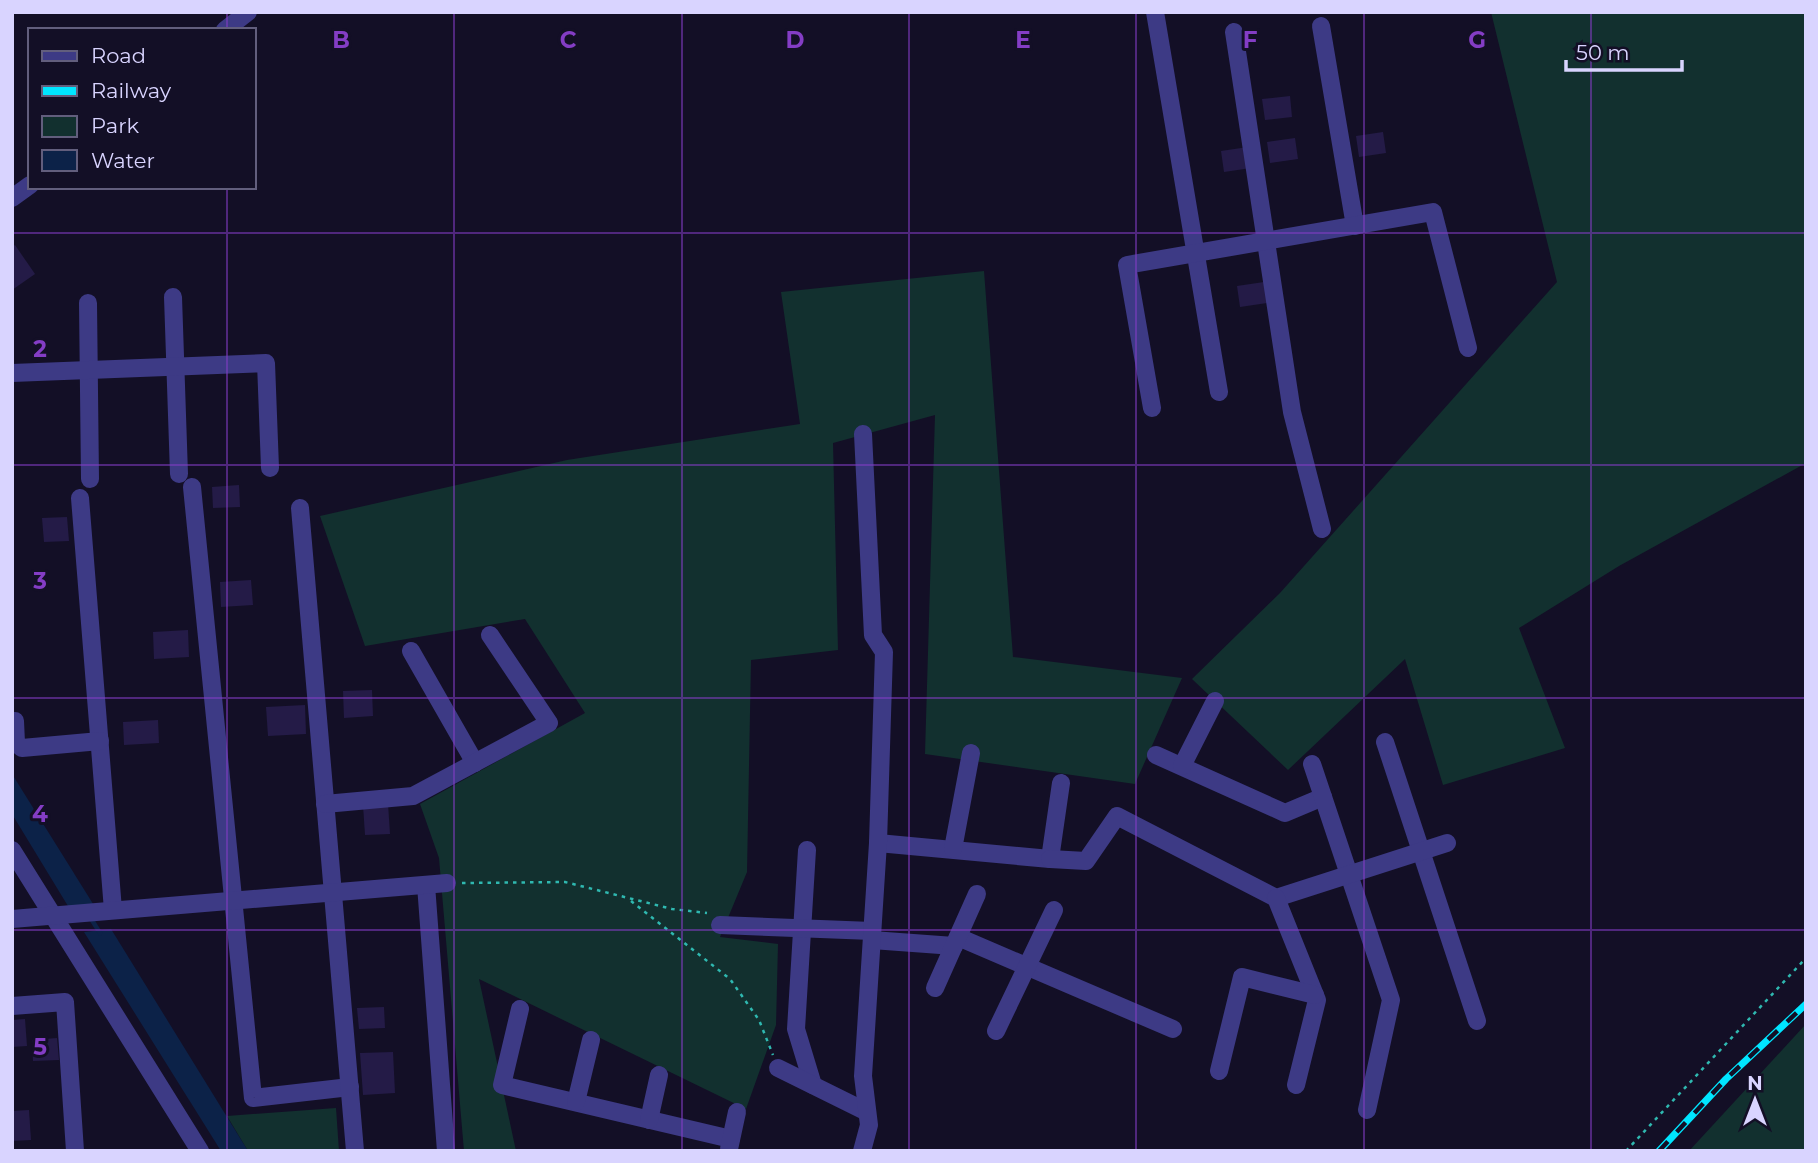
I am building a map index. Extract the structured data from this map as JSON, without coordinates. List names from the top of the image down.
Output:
{
  "legend": [
    "Road",
    "Railway",
    "Park",
    "Water"
  ],
  "scale_bar": "50 m",
  "north": "top",
  "grid": {
    "columns": [
      "B",
      "C",
      "D",
      "E",
      "F",
      "G"
    ],
    "rows": [
      "2",
      "3",
      "4",
      "5"
    ]
  }
}
